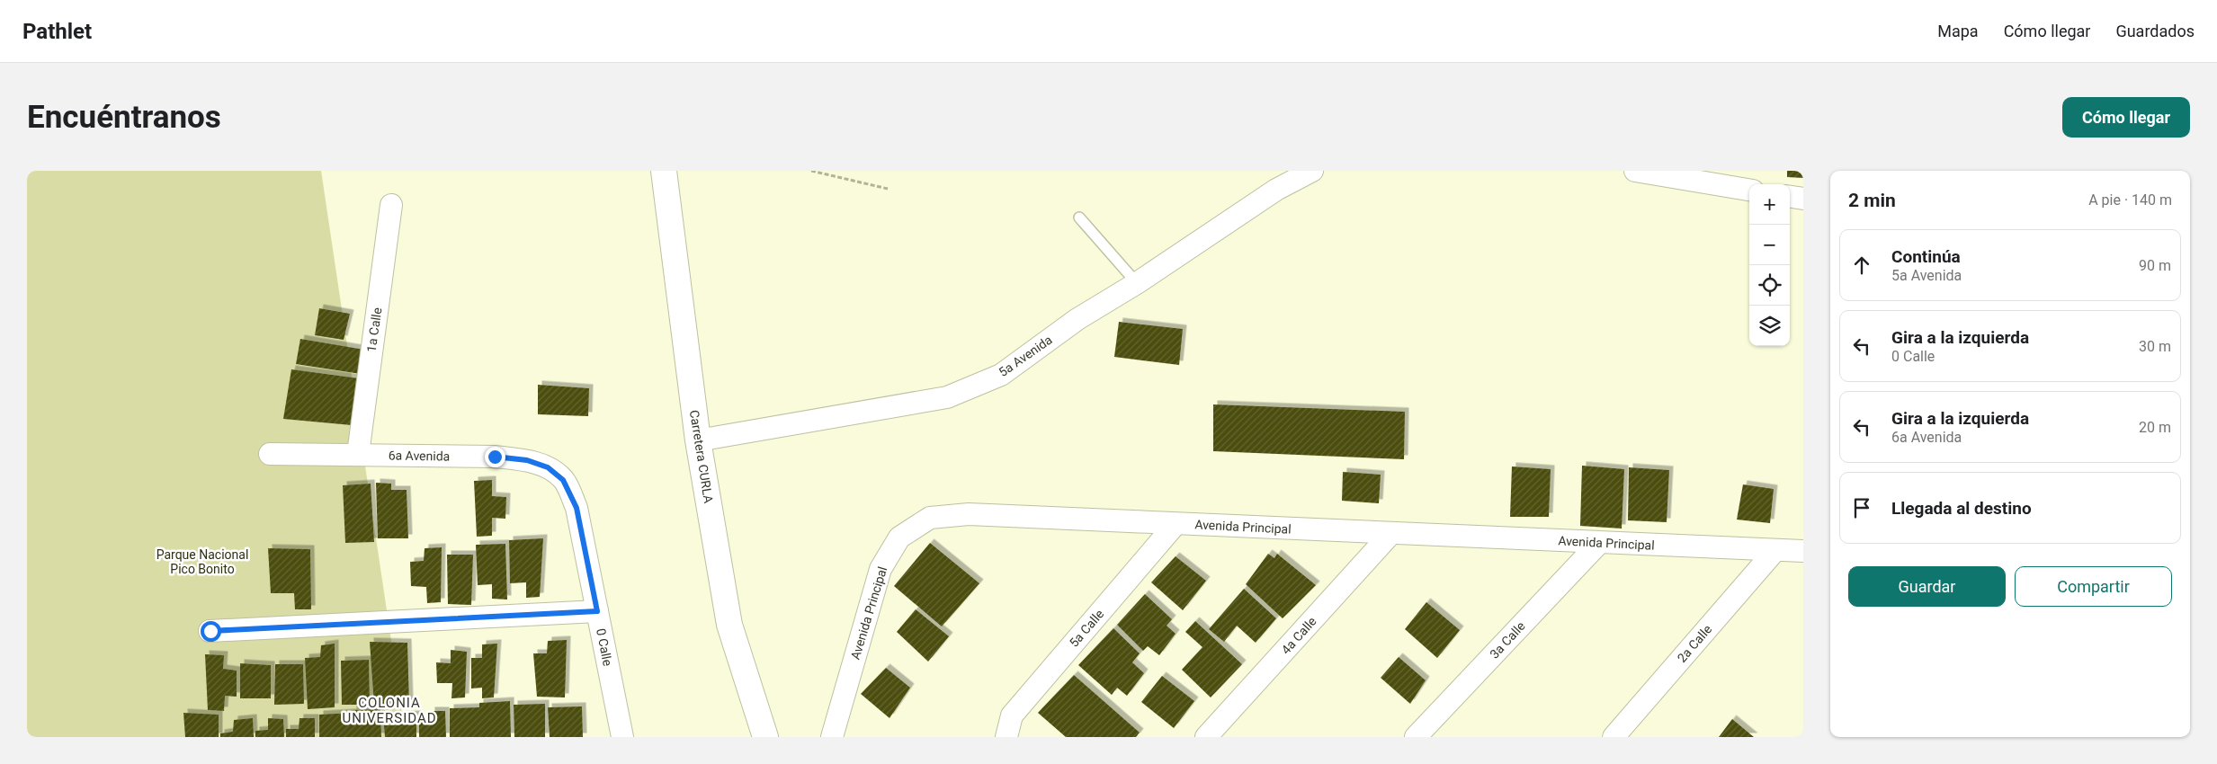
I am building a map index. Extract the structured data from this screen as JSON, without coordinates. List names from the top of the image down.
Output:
{
  "streets": {
    "main road": ["Carretera CURLA"],
    "street": [
      "1a Calle",
      "5a Avenida",
      "6a Avenida",
      "Avenida Principal",
      "5a Calle",
      "4a Calle",
      "3a Calle",
      "2a Calle",
      "0 Calle"
    ]
  },
  "crossings": [
    ["1a Calle", "6a Avenida"],
    ["5a Avenida", "Carretera CURLA"],
    ["6a Avenida", "0 Calle"],
    ["Avenida Principal", "5a Calle"],
    ["Avenida Principal", "4a Calle"],
    ["Avenida Principal", "3a Calle"],
    ["Avenida Principal", "2a Calle"]
  ],
  "districts": ["COLONIA UNIVERSIDAD"],
  "parks": ["Parque Nacional Pico Bonito"],
  "page": {
    "header": "Pathlet",
    "nav": ["Mapa", "Cómo llegar", "Guardados"],
    "buttons": [
      "Cómo llegar",
      ["Guardar", "Compartir"]
    ],
    "title": "Encuéntranos",
    "heading": ["2 min", "A pie · 140 m"],
    "map_buttons": ["+", "−"],
    "list": [
      ["Continúa", "5a Avenida", "90 m"],
      ["Gira a la izquierda", "0 Calle", "30 m"],
      ["Gira a la izquierda", "6a Avenida", "20 m"],
      "Llegada al destino"
    ]
  }
}
